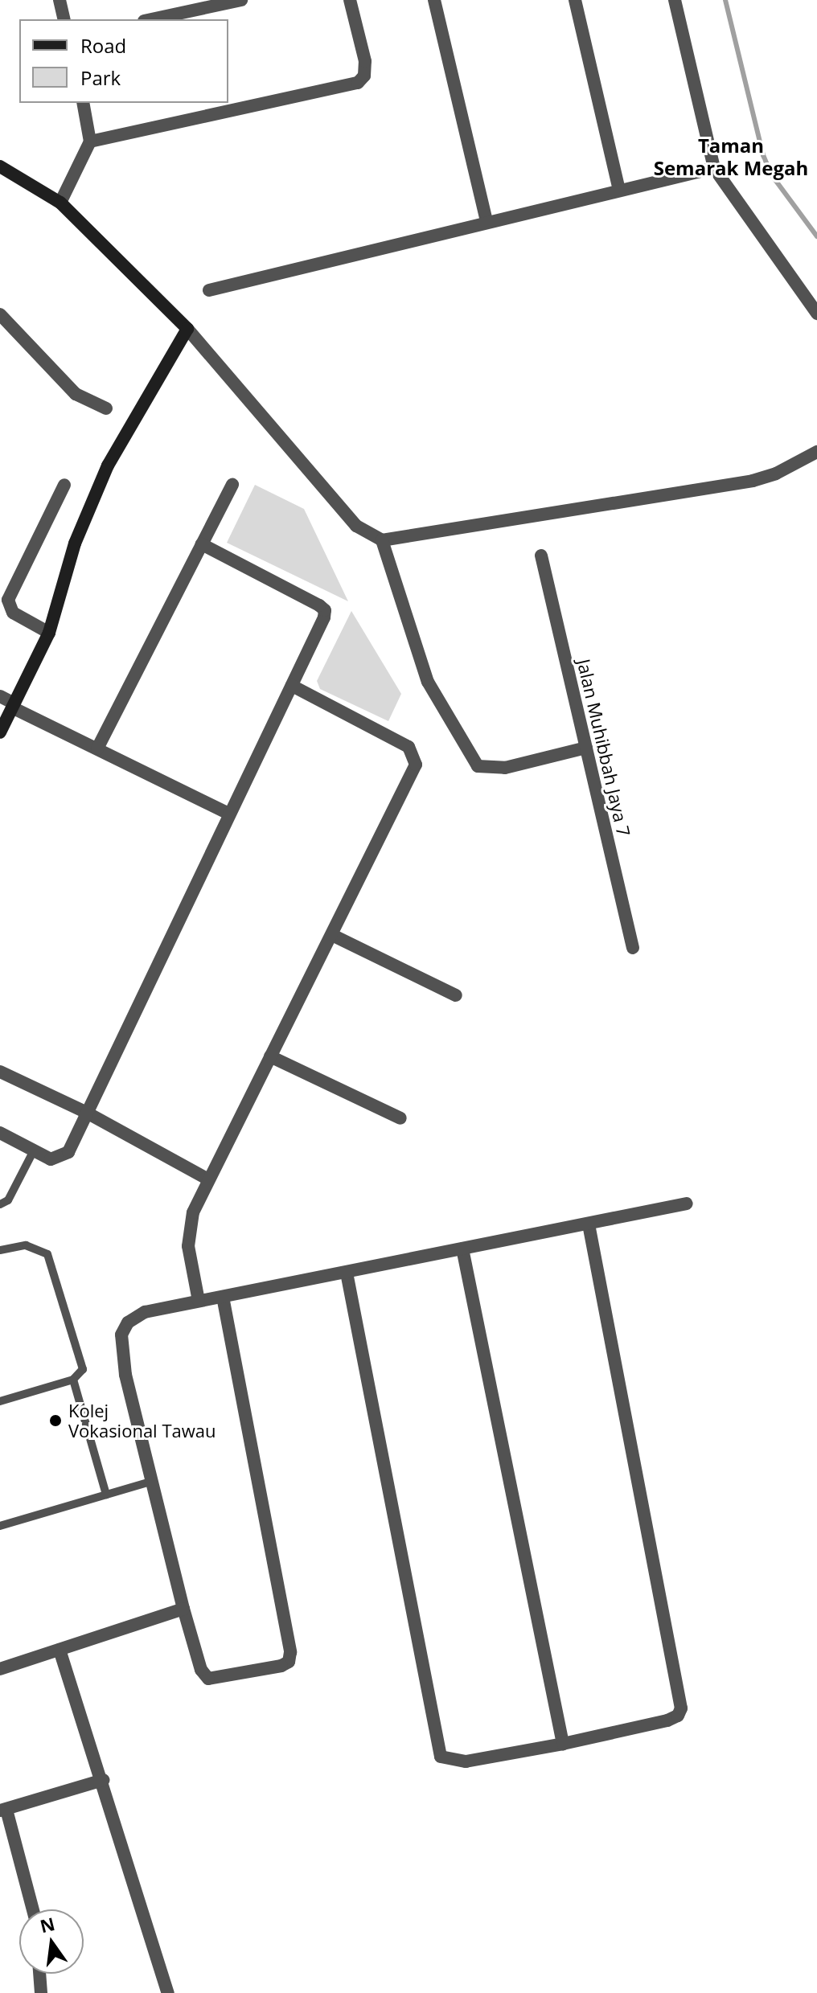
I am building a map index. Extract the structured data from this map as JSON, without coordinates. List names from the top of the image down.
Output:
{
  "streets": {
    "street": ["Jalan Muhibbah Jaya 7"]
  },
  "districts": ["Taman Semarak Megah"],
  "places": ["Kolej Vokasional Tawau"],
  "legend": ["Road", "Park"],
  "north": "top"
}
